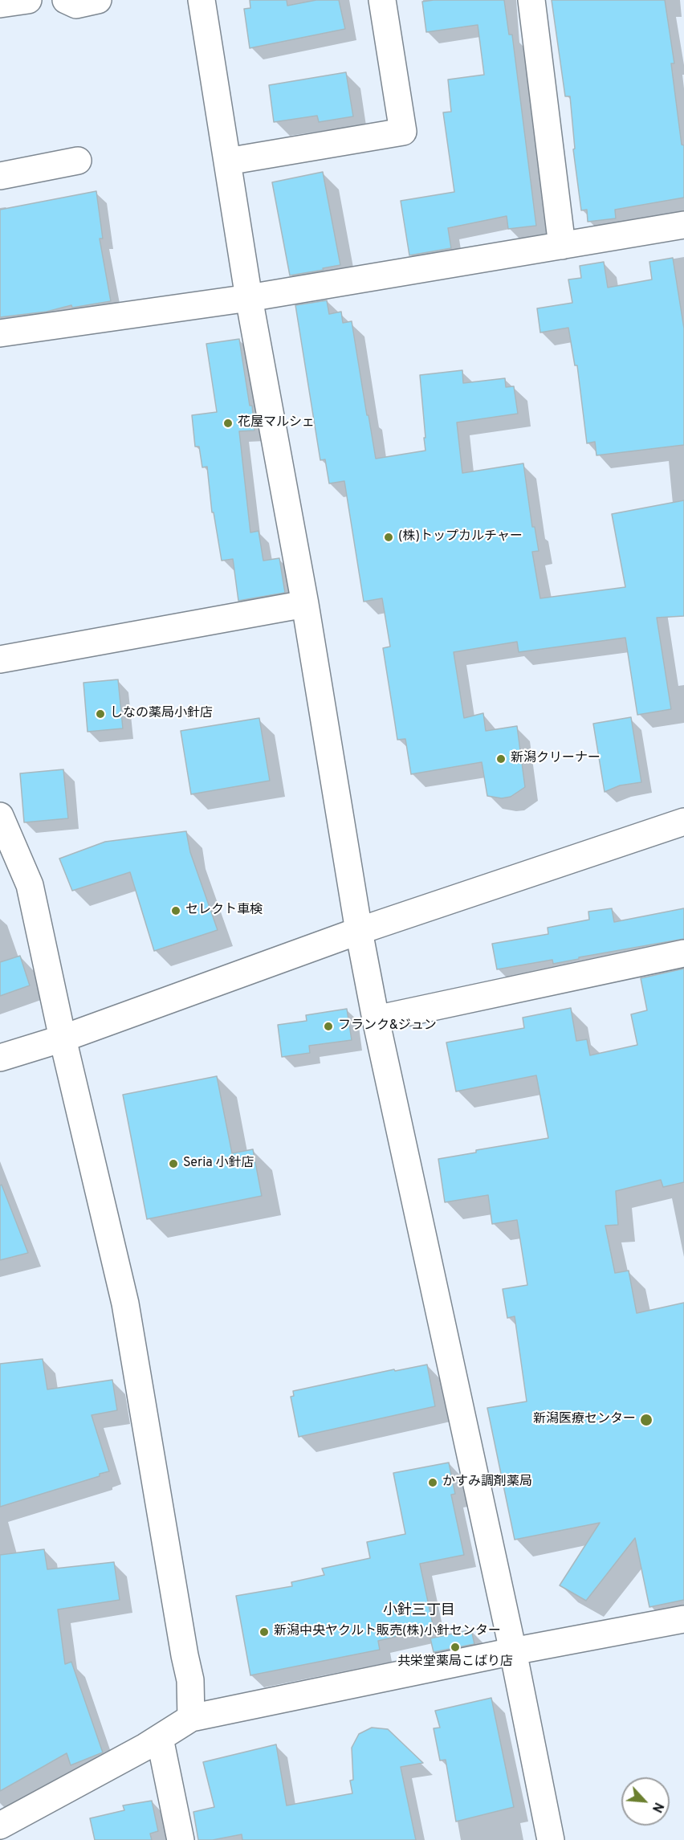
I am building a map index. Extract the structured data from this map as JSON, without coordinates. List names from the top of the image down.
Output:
{
  "districts": ["小針三丁目"],
  "places": [
    "花屋マルシェ",
    "(株)トップカルチャー",
    "しなの薬局小針店",
    "新潟クリーナー",
    "セレクト車検",
    "フランク&ジュン",
    "Seria 小針店",
    "新潟医療センター",
    "かすみ調剤薬局",
    "新潟中央ヤクルト販売(株)小針センター",
    "共栄堂薬局こばり店"
  ],
  "north": "bottom right"
}
